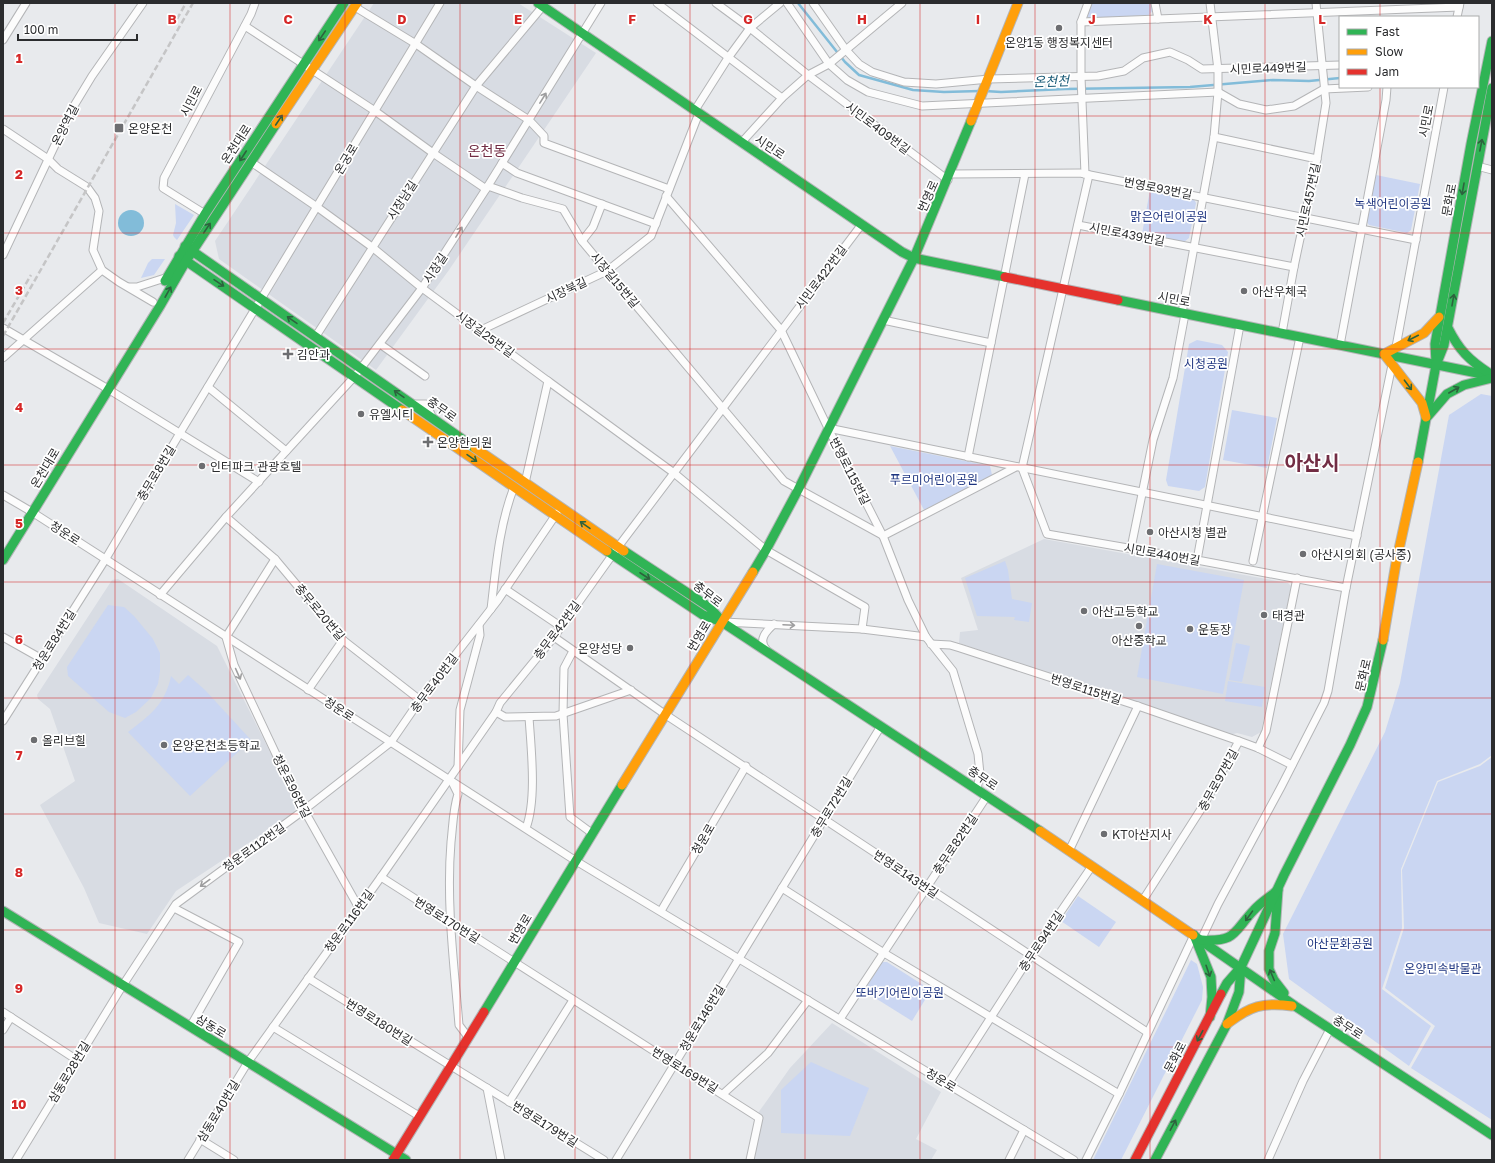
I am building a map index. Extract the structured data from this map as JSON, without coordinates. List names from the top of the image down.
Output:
{
  "streets": {
    "main road": [
      "시민로",
      "온천대로",
      "번영로",
      "문화로",
      "충무로",
      "삼동로"
    ],
    "street": [
      "시민로449번길",
      "온양역길",
      "시민로409번길",
      "온궁로",
      "번영로93번길",
      "시장남길",
      "시민로457번길",
      "시민로439번길",
      "시장길",
      "시민로422번길",
      "시장길15번길",
      "시장북길",
      "시장길25번길",
      "번영로115번길",
      "충무로8번길",
      "청운로",
      "시민로440번길",
      "충무로20번길",
      "충무로42번길",
      "청운로84번길",
      "충무로40번길",
      "충무로97번길",
      "청운로96번길",
      "충무로72번길",
      "충무로82번길",
      "청운로112번길",
      "번영로143번길",
      "번영로170번길",
      "청운로116번길",
      "충무로94번길",
      "청운로146번길",
      "번영로180번길",
      "번영로169번길",
      "삼동로28번길",
      "삼동로40번길",
      "번영로179번길"
    ]
  },
  "crossings": [
    ["시민로449번길", "시민로457번길"],
    ["시민로", "온천대로"],
    ["시민로", "번영로93번길"],
    ["시민로", "번영로"],
    ["시민로", "시장남길"],
    ["시민로", "시민로457번길"],
    ["시민로", "문화로"],
    ["시민로", "시민로439번길"],
    ["시민로", "시장길"],
    ["시민로", "시민로422번길"],
    ["시민로", "시장북길"],
    ["시민로409번길", "번영로93번길"],
    ["시민로409번길", "번영로"],
    ["시민로409번길", "시장북길"],
    ["온천대로", "온궁로"],
    ["온천대로", "충무로"],
    ["온천대로", "청운로"],
    ["온궁로", "충무로"],
    ["온궁로", "충무로8번길"],
    ["번영로93번길", "번영로"],
    ["번영로93번길", "시민로457번길"],
    ["번영로", "충무로"],
    ["번영로", "번영로115번길"],
    ["번영로", "청운로"],
    ["번영로", "번영로143번길"],
    ["번영로", "번영로170번길"],
    ["번영로", "번영로180번길"],
    ["번영로", "삼동로"],
    ["번영로", "번영로169번길"],
    ["번영로", "번영로179번길"],
    ["시장남길", "충무로"],
    ["문화로", "충무로"],
    ["시장길", "시장길15번길"],
    ["시장길", "시장길25번길"],
    ["시장길", "충무로"],
    ["시민로422번길", "시장길15번길"],
    ["시민로422번길", "시장길25번길"],
    ["시민로422번길", "충무로"],
    ["시민로422번길", "충무로42번길"],
    ["시장길15번길", "시장북길"],
    ["시장북길", "시장길25번길"],
    ["충무로", "번영로115번길"],
    ["충무로", "충무로8번길"],
    ["충무로", "충무로42번길"],
    ["충무로", "충무로40번길"],
    ["충무로", "충무로97번길"],
    ["충무로", "충무로72번길"],
    ["충무로", "충무로82번길"],
    ["충무로", "충무로94번길"],
    ["번영로115번길", "충무로97번길"],
    ["충무로8번길", "청운로"],
    ["충무로8번길", "청운로84번길"],
    ["청운로", "충무로42번길"],
    ["청운로", "청운로84번길"],
    ["청운로", "충무로40번길"],
    ["청운로", "청운로96번길"],
    ["청운로", "충무로72번길"],
    ["청운로", "충무로82번길"],
    ["청운로", "청운로112번길"],
    ["청운로", "번영로143번길"],
    ["청운로", "청운로116번길"],
    ["청운로", "충무로94번길"],
    ["청운로", "청운로146번길"],
    ["충무로20번길", "충무로40번길"],
    ["충무로42번길", "충무로40번길"],
    ["충무로42번길", "청운로116번길"],
    ["충무로40번길", "청운로112번길"],
    ["청운로96번길", "청운로112번길"],
    ["청운로96번길", "청운로116번길"],
    ["충무로72번길", "번영로143번길"],
    ["충무로72번길", "청운로146번길"],
    ["충무로82번길", "번영로143번길"],
    ["청운로112번길", "삼동로"],
    ["청운로112번길", "삼동로28번길"],
    ["번영로143번길", "충무로94번길"],
    ["번영로170번길", "청운로116번길"],
    ["번영로170번길", "번영로169번길"],
    ["청운로116번길", "번영로180번길"],
    ["청운로116번길", "삼동로"],
    ["청운로116번길", "삼동로40번길"],
    ["청운로146번길", "번영로169번길"],
    ["번영로180번길", "번영로179번길"],
    ["삼동로", "삼동로28번길"],
    ["삼동로", "삼동로40번길"]
  ],
  "one_way": ["시장길", "청운로96번길", "청운로112번길"],
  "districts": ["온천동", "아산시"],
  "water": ["온천천"],
  "parks": [
    "녹색어린이공원",
    "맑은어린이공원",
    "시청공원",
    "푸르미어린이공원",
    "아산문화공원",
    "온양민속박물관",
    "또바기어린이공원"
  ],
  "places": {
    "other": [
      "온양1동 행정복지센터",
      "아산우체국",
      "유엘시티",
      "인터파크 관광호텔",
      "아산시청 별관",
      "아산시의회 (공사중)",
      "아산고등학교",
      "태경관",
      "아산중학교",
      "운동장",
      "온양성당",
      "올리브힐",
      "온양온천초등학교",
      "KT아산지사"
    ],
    "transit": ["온양온천"],
    "health": ["김안과", "온양한의원"]
  },
  "legend": ["Fast", "Slow", "Jam"],
  "scale_bar": "100 m",
  "grid": {
    "columns": [
      "B",
      "C",
      "D",
      "E",
      "F",
      "G",
      "H",
      "I",
      "J",
      "K",
      "L"
    ],
    "rows": [
      "1",
      "2",
      "3",
      "4",
      "5",
      "6",
      "7",
      "8",
      "9",
      "10"
    ]
  }
}
